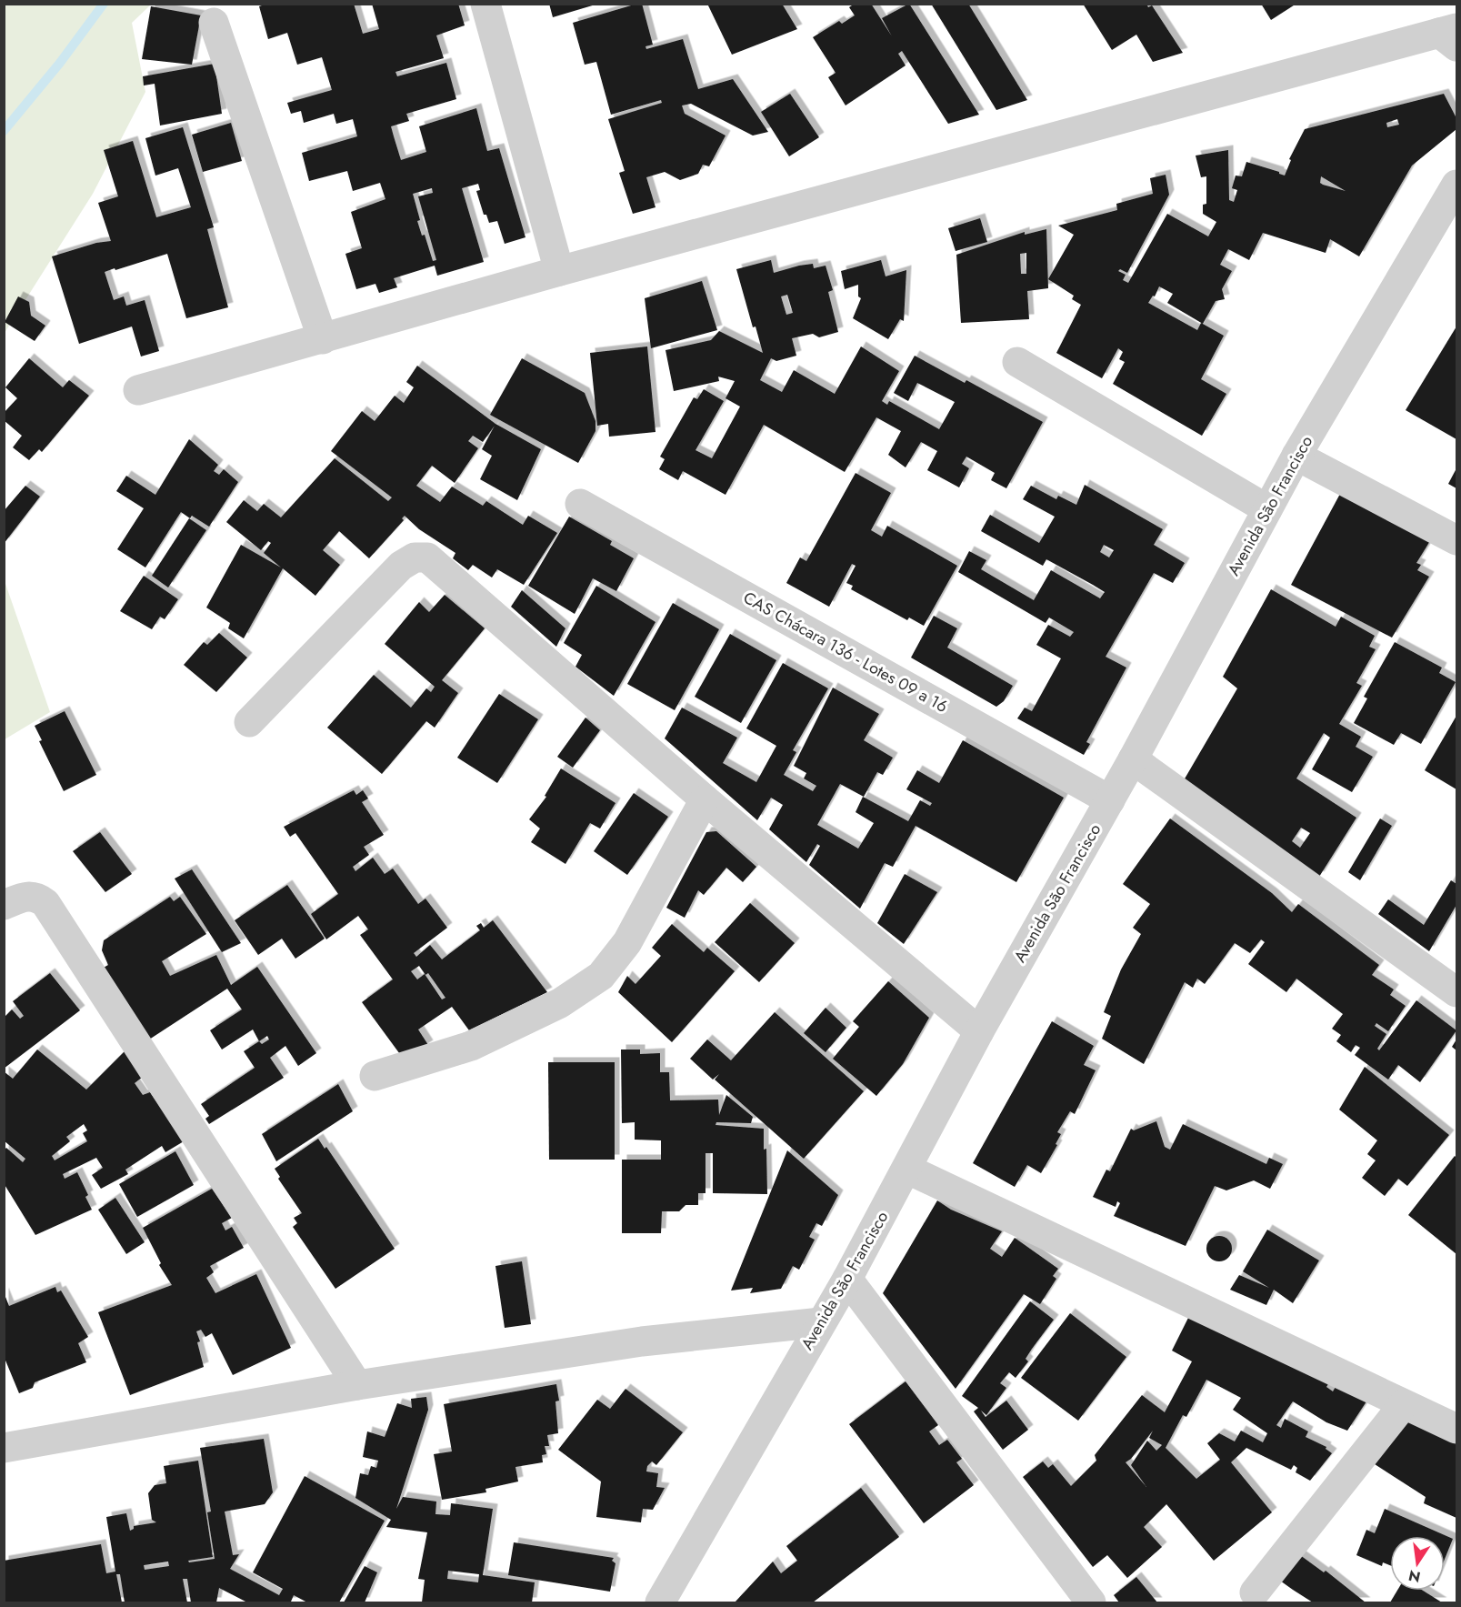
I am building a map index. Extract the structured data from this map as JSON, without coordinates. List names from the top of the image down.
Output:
{
  "streets": {
    "street": ["Avenida São Francisco", "CAS Chácara 136 - Lotes 09 a 16"]
  },
  "crossings": [
    ["Avenida São Francisco", "CAS Chácara 136 - Lotes 09 a 16"]
  ],
  "north": "bottom"
}
